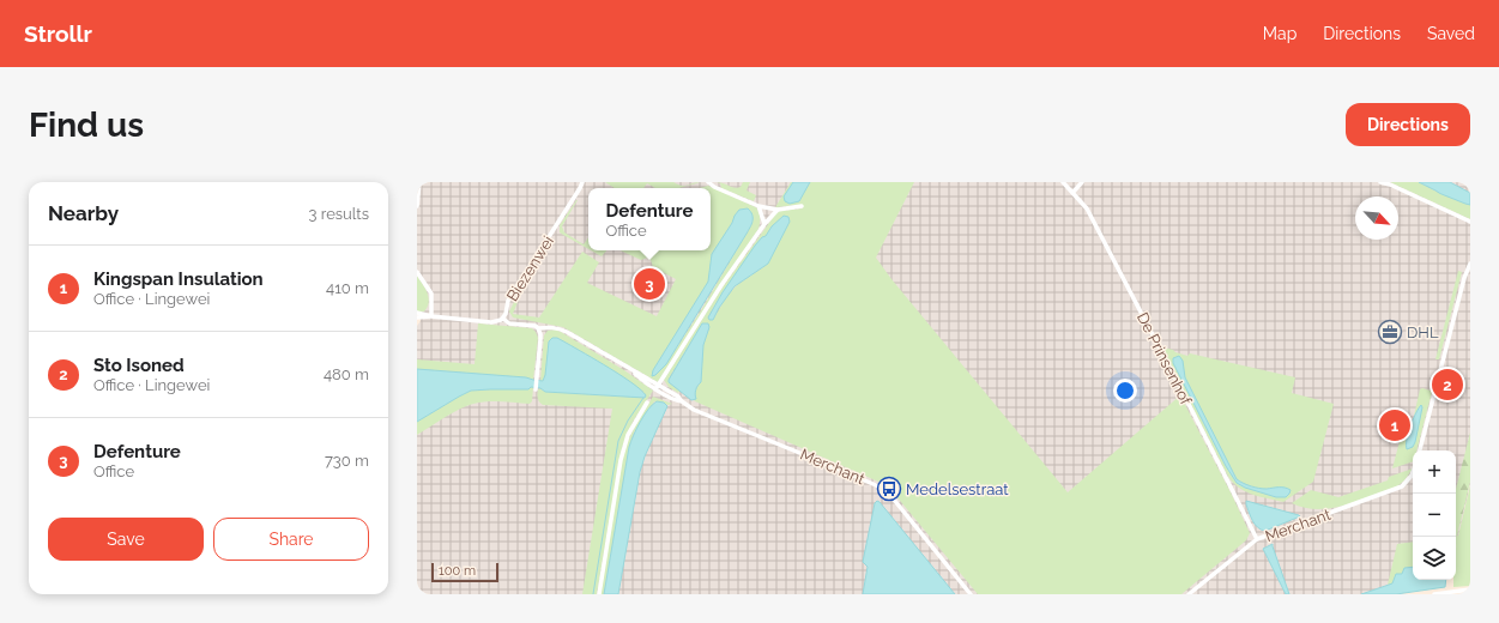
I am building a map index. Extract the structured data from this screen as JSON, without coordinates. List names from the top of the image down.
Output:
{
  "streets": {
    "street": ["Biezenwei", "De Prinsenhof", "Merchant"]
  },
  "crossings": [
    ["De Prinsenhof", "Merchant"]
  ],
  "places": {
    "office": ["DHL"],
    "bus stop": ["Medelsestraat"]
  },
  "scale_bar": "100 m",
  "north": "bottom right",
  "page": {
    "header": "Strollr",
    "nav": ["Map", "Directions", "Saved"],
    "buttons": [
      "Directions",
      ["Save", "Share"]
    ],
    "title": "Find us",
    "heading": ["Nearby", "3 results"],
    "popup": ["Defenture", "Office"],
    "list": [
      {
        "mark": "1",
        "name": "Kingspan Insulation",
        "note": "Office · Lingewei",
        "value": "410 m"
      },
      {
        "mark": "2",
        "name": "Sto Isoned",
        "note": "Office · Lingewei",
        "value": "480 m"
      },
      {
        "mark": "3",
        "name": "Defenture",
        "note": "Office",
        "value": "730 m"
      }
    ],
    "pins": ["3", "2", "1"],
    "map_buttons": ["+", "−"],
    "scale": "100 m"
  }
}
